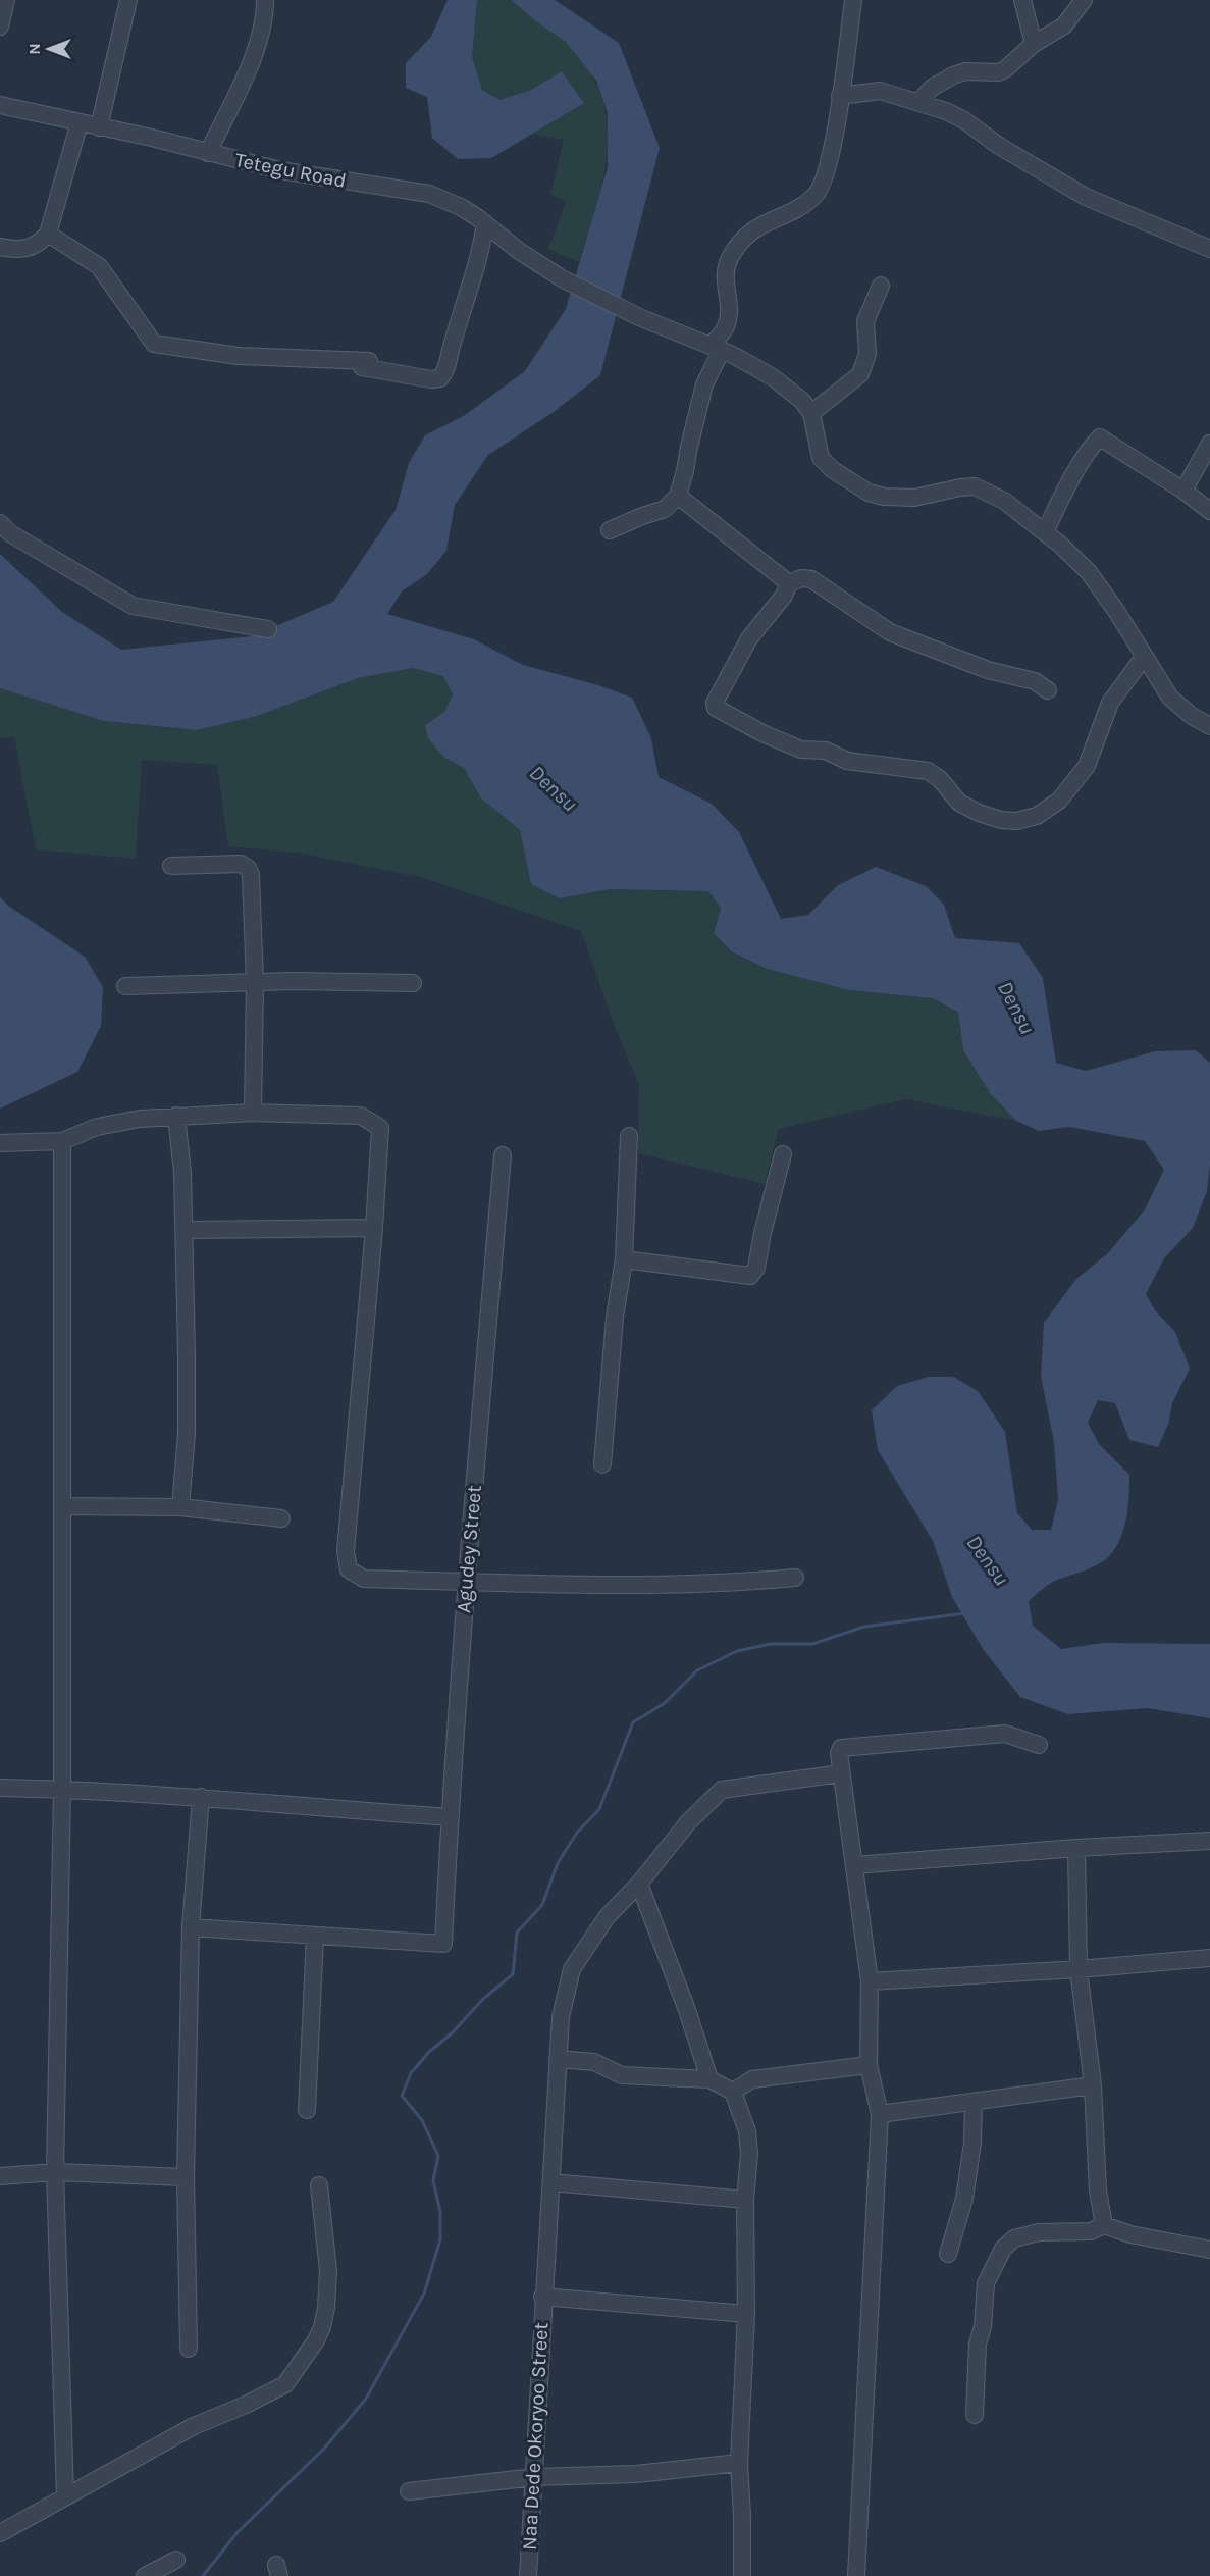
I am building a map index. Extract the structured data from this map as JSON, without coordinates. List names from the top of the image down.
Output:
{
  "streets": {
    "street": ["Tetegu Road", "Agudey Street", "Naa Dede Okoryoo Street"]
  },
  "water": ["Densu"],
  "north": "left"
}
